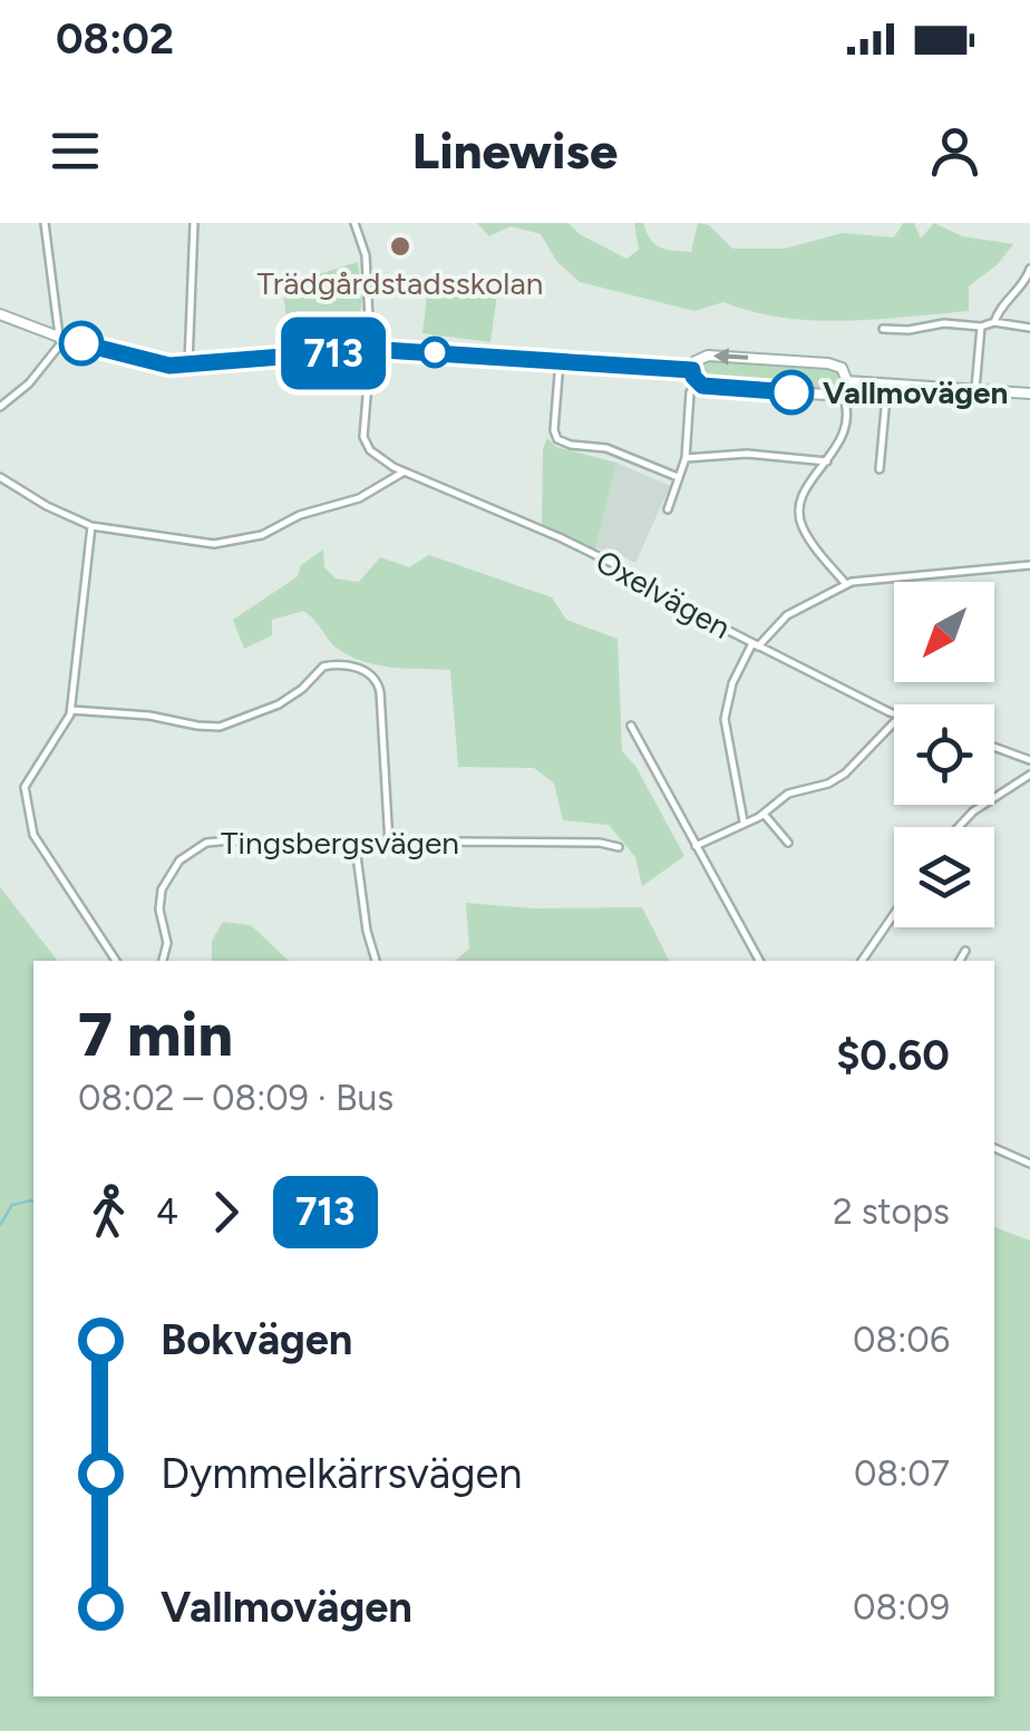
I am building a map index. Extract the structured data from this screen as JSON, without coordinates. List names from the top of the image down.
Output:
{
  "streets": {
    "street": ["Oxelvägen", "Tingsbergsvägen"]
  },
  "places": ["Trädgårdstadsskolan", "Vallmovägen"],
  "lines": ["bus line 713"],
  "north": "bottom left",
  "page": {
    "status": "08:02",
    "header": "Linewise",
    "on_map": "713",
    "heading": ["7 min", "08:02 – 08:09 · Bus", "$0.60"],
    "legs": ["4", "713", "2 stops"],
    "list": [
      {
        "name": "Bokvägen",
        "value": "08:06"
      },
      {
        "name": "Dymmelkärrsvägen",
        "value": "08:07"
      },
      {
        "name": "Vallmovägen",
        "value": "08:09"
      }
    ]
  }
}
